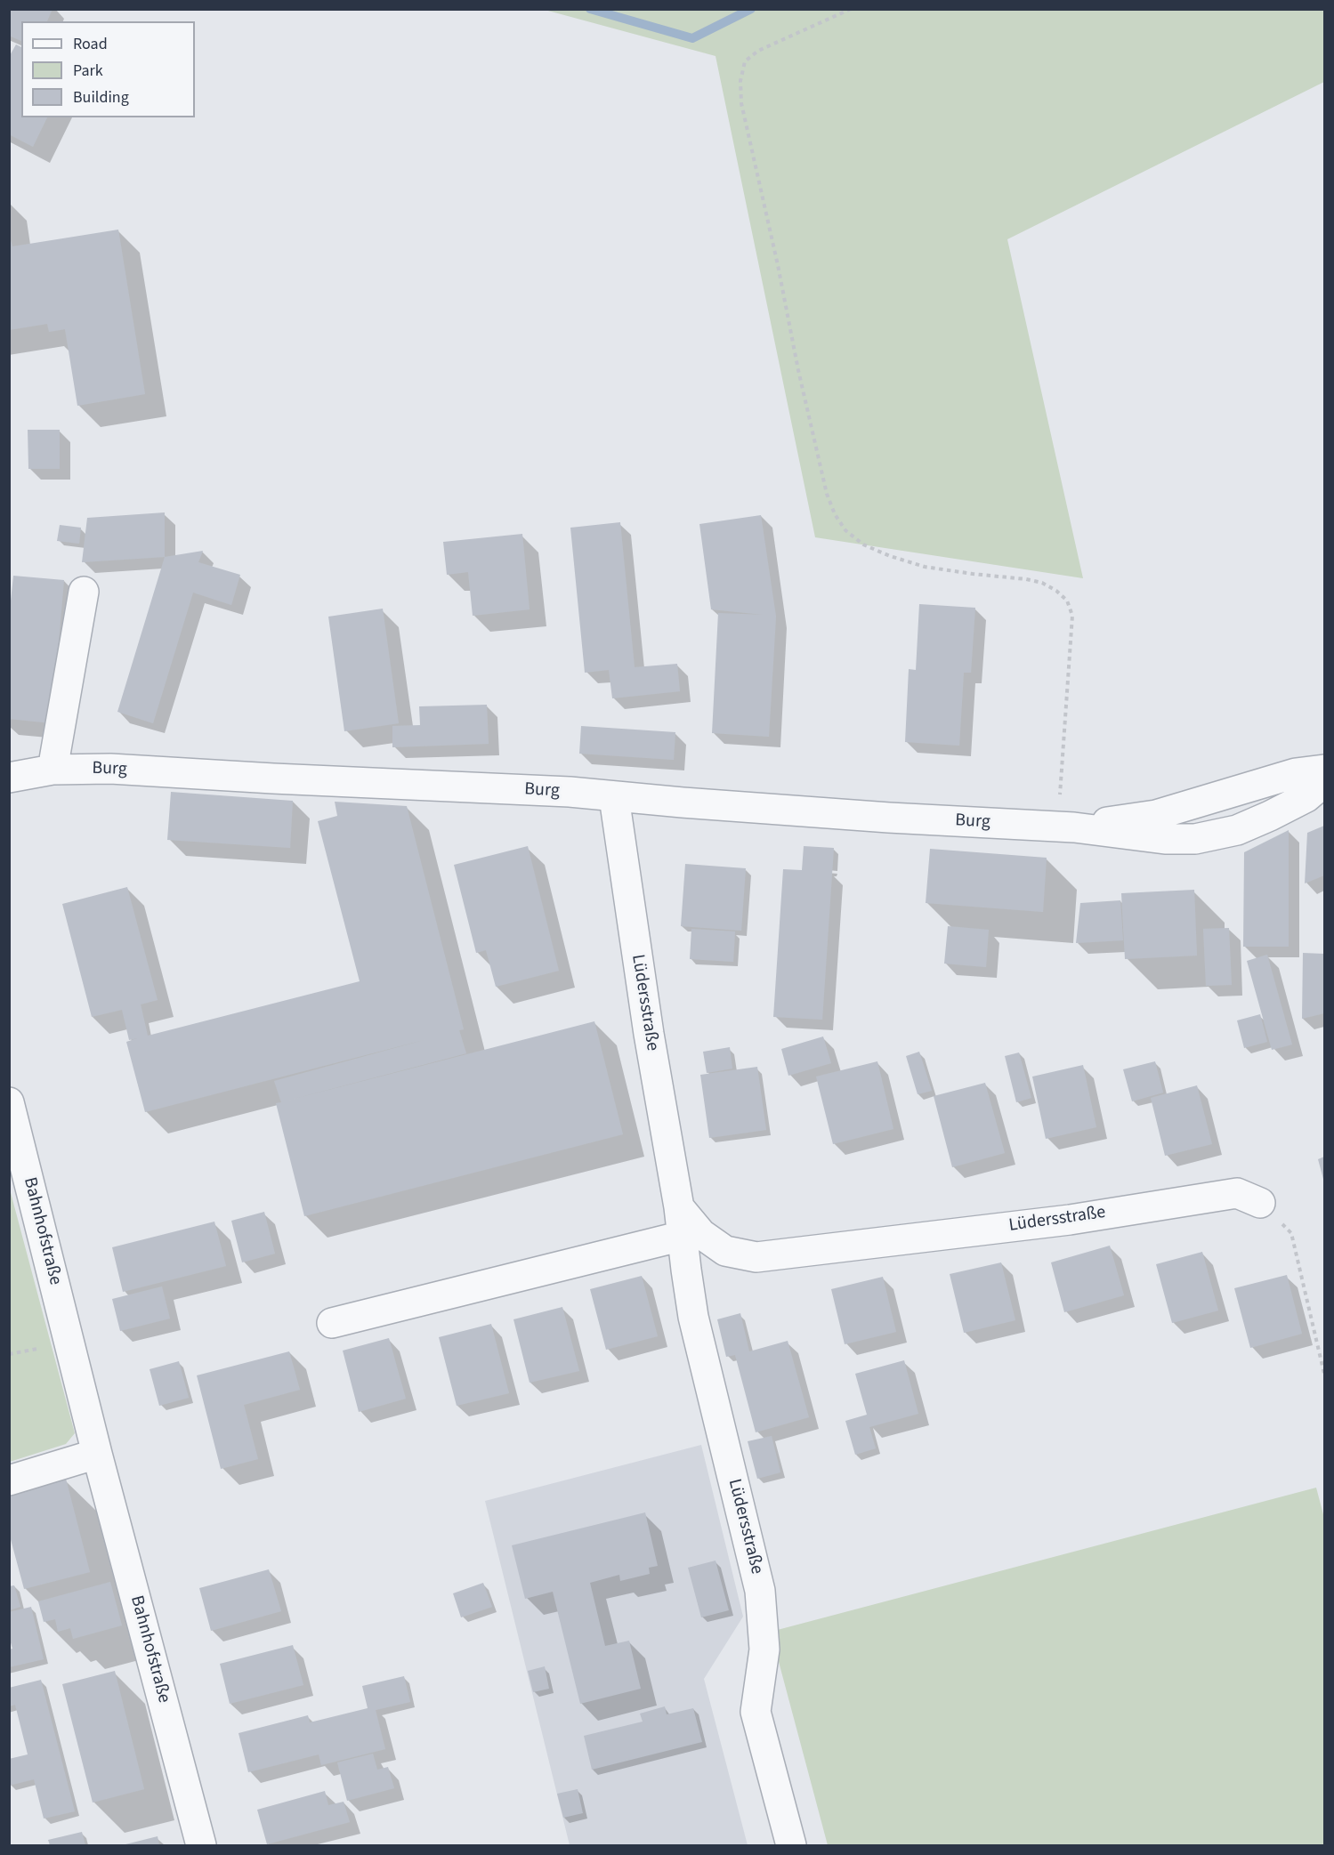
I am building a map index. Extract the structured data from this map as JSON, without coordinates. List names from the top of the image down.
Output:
{
  "streets": {
    "street": ["Burg", "Lüdersstraße", "Bahnhofstraße"]
  },
  "crossings": [
    ["Burg", "Lüdersstraße"]
  ],
  "legend": ["Road", "Park", "Building"]
}
